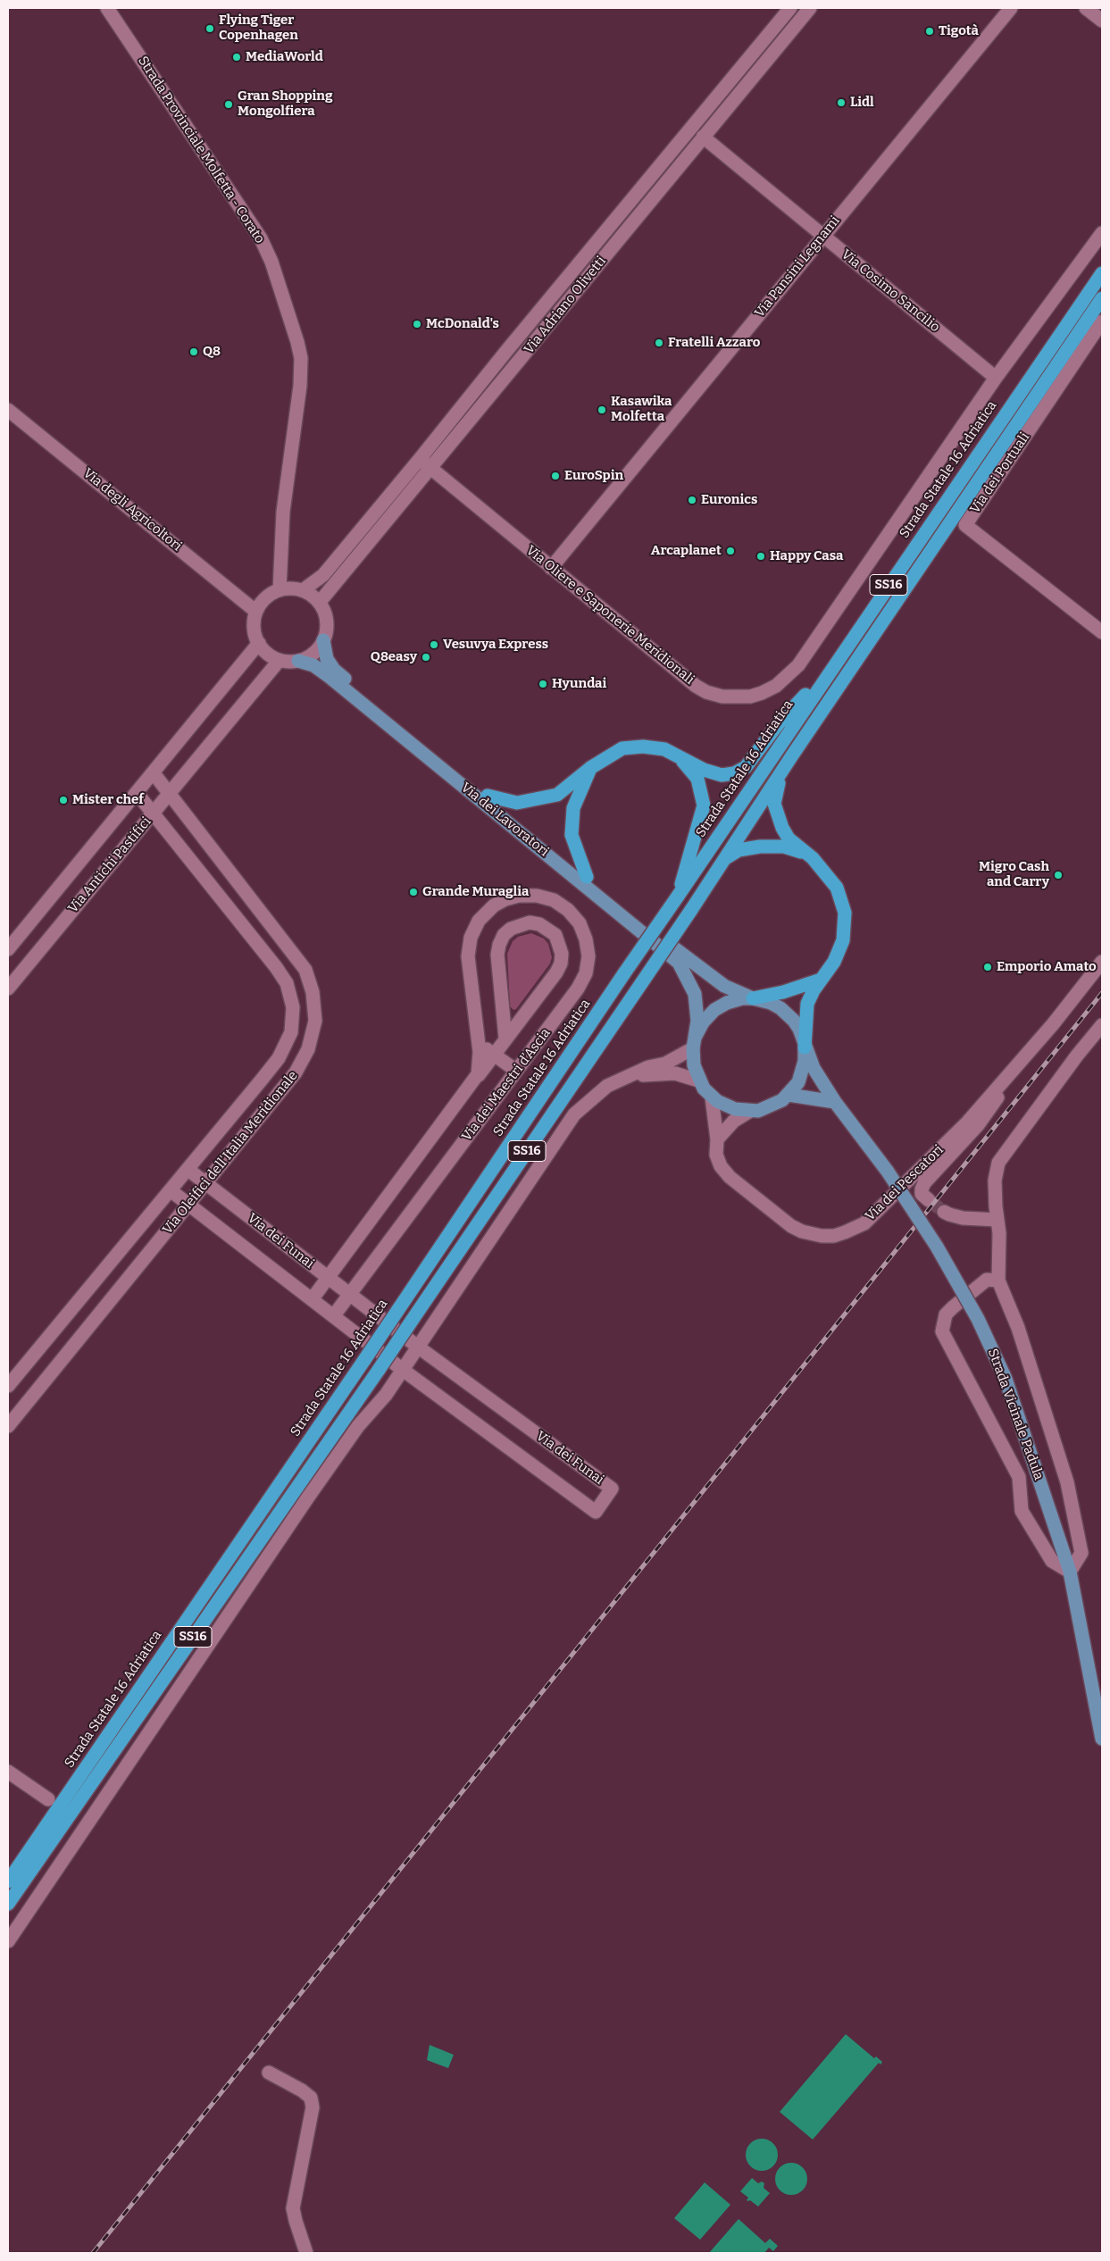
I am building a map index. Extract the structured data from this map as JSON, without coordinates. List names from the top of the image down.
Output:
{
  "streets": {
    "highway": ["Strada Statale 16 Adriatica", "SS16"],
    "main road": ["Via dei Lavoratori", "Strada Vicinale Padula"],
    "street": [
      "Strada Provinciale Molfetta - Corato",
      "Via Pansini Legnami",
      "Via Cosimo Sancilio",
      "Via Adriano Olivetti",
      "Via dei Portuali",
      "Via degli Agricoltori",
      "Via Oliere e Saponerie Meridionali",
      "Via Antichi Pastifici",
      "Via dei Maestri d’Ascia",
      "Via Oleifici dell'Italia Meridionale",
      "Via dei Pescatori",
      "Via dei Funai"
    ]
  },
  "crossings": [
    ["Strada Provinciale Molfetta - Corato", "Via Adriano Olivetti"],
    ["Strada Provinciale Molfetta - Corato", "Via degli Agricoltori"],
    ["Strada Provinciale Molfetta - Corato", "Via Antichi Pastifici"],
    ["Via Pansini Legnami", "Via Cosimo Sancilio"],
    ["Via Pansini Legnami", "Via Oliere e Saponerie Meridionali"],
    ["Via Cosimo Sancilio", "Via Adriano Olivetti"],
    ["Via Cosimo Sancilio", "Via Oliere e Saponerie Meridionali"],
    ["Via Adriano Olivetti", "Via degli Agricoltori"],
    ["Via Adriano Olivetti", "Via Oliere e Saponerie Meridionali"],
    ["Via Adriano Olivetti", "Via Antichi Pastifici"],
    ["Via degli Agricoltori", "Via Antichi Pastifici"],
    ["Via dei Lavoratori", "Strada Vicinale Padula"],
    ["Via Antichi Pastifici", "Via Oleifici dell'Italia Meridionale"],
    ["Via dei Maestri d’Ascia", "Via dei Funai"],
    ["Via Oleifici dell'Italia Meridionale", "Via dei Funai"],
    ["Via dei Pescatori", "Strada Vicinale Padula"]
  ],
  "places": [
    "Flying Tiger Copenhagen",
    "Tigotà",
    "MediaWorld",
    "Lidl",
    "Gran Shopping Mongolfiera",
    "McDonald's",
    "Fratelli Azzaro",
    "Q8",
    "Kasawika Molfetta",
    "EuroSpin",
    "Euronics",
    "Arcaplanet",
    "Happy Casa",
    "Vesuvya Express",
    "Q8easy",
    "Hyundai",
    "Mister chef",
    "Migro Cash and Carry",
    "Grande Muraglia",
    "Emporio Amato"
  ]
}
